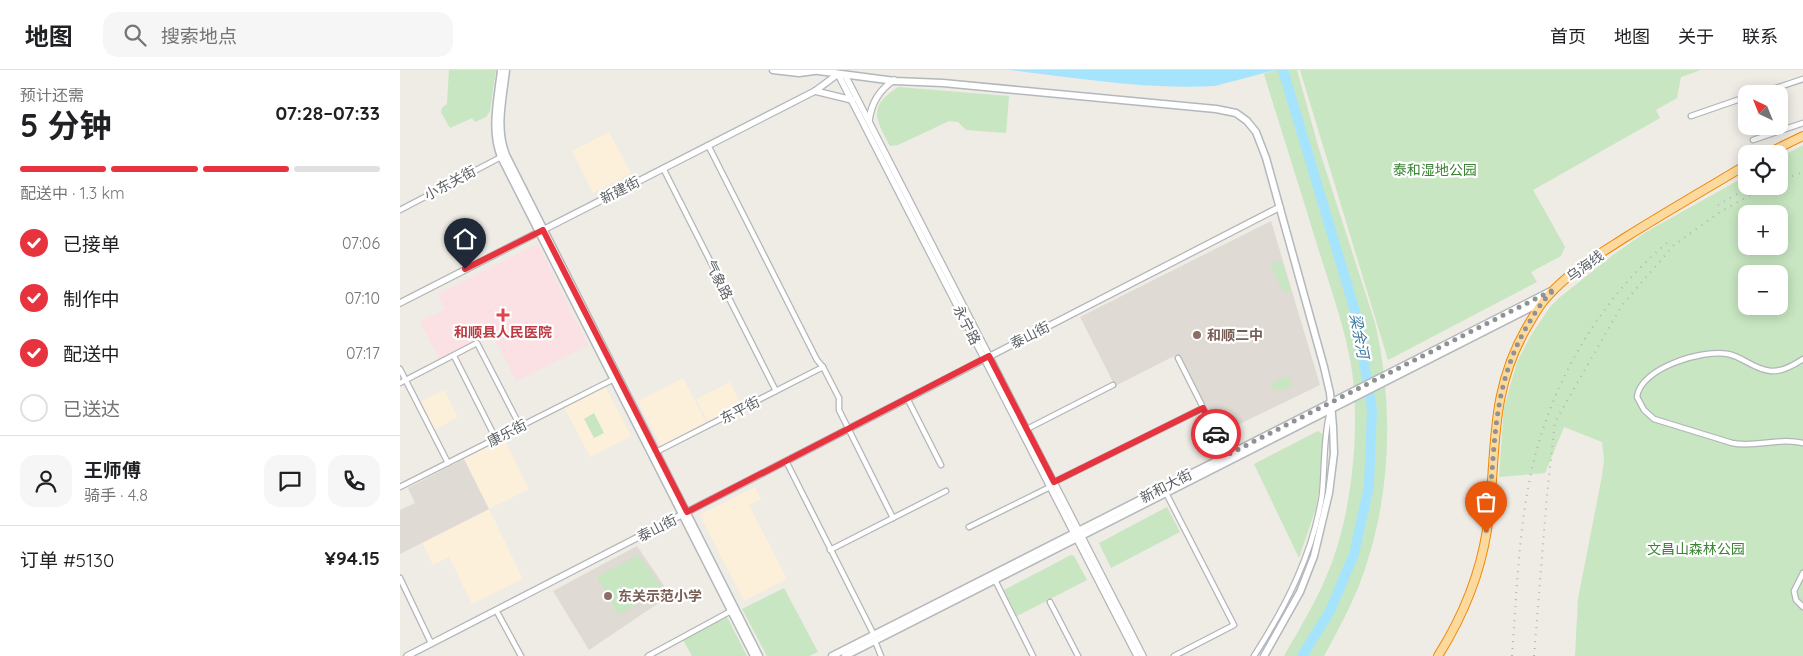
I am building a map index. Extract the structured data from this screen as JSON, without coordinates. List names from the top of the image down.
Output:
{
  "streets": {
    "highway": ["乌海线"],
    "main road": ["新和大街"],
    "street": [
      "小东关街",
      "新建街",
      "气象路",
      "永宁路",
      "泰山街",
      "东平街",
      "康乐街"
    ]
  },
  "crossings": [
    ["新建街", "气象路"],
    ["新建街", "永宁路"],
    ["乌海线", "新和大街"],
    ["气象路", "东平街"],
    ["永宁路", "泰山街"],
    ["永宁路", "新和大街"]
  ],
  "water": ["梁余河"],
  "parks": ["泰和湿地公园", "文昌山森林公园"],
  "places": {
    "health": ["和顺县人民医院"],
    "other": ["和顺二中", "东关示范小学"]
  },
  "north": "top left",
  "page": {
    "header": "地图",
    "search": "搜索地点",
    "nav": [
      "首页",
      "地图",
      "关于",
      "联系"
    ],
    "heading": ["5 分钟", "预计还需", "07:28–07:33"],
    "panel": [
      "王师傅",
      "骑手 · 4.8",
      "订单 #5130",
      "¥94.15"
    ],
    "map_buttons": ["+", "−"],
    "bar": "配送中 · 1.3 km",
    "list": [
      ["已接单", "07:06"],
      ["制作中", "07:10"],
      ["配送中", "07:17"],
      "已送达"
    ]
  }
}
